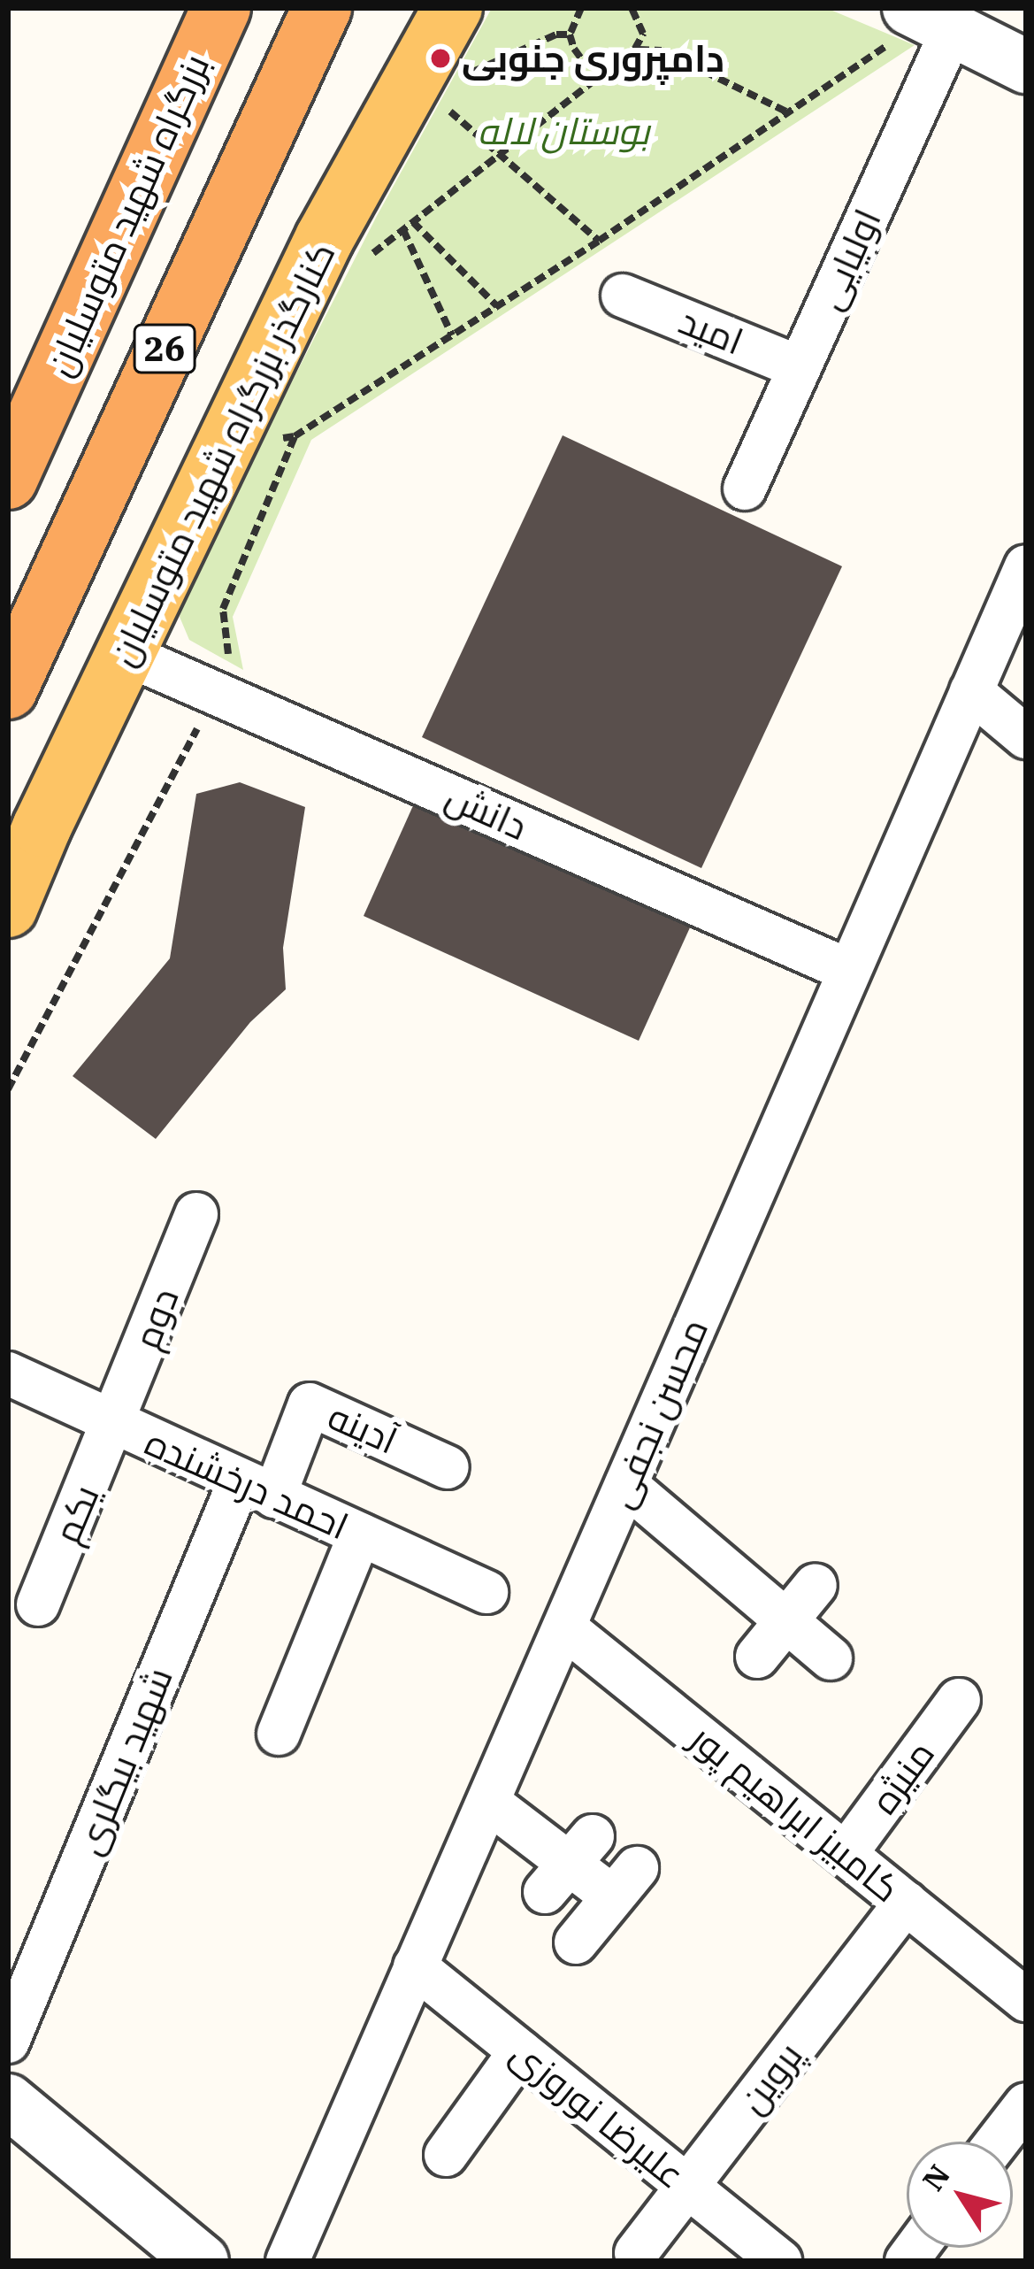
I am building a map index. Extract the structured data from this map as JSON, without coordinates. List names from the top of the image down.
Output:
{
  "streets": {
    "highway": ["بزرگراه شهید متوسلیان", "26"],
    "main road": ["کنارگذر بزرگراه شهید متوسلیان"],
    "street": [
      "اولیایی",
      "امید",
      "دانش",
      "دوم",
      "محسن نجفی",
      "آدینه",
      "احمد درخشنده",
      "یکم",
      "شهید بیگلری",
      "منیژه",
      "کامبیز ابراهیم پور",
      "پروین",
      "علیرضا نوروزی"
    ]
  },
  "crossings": [
    ["اولیایی", "امید"],
    ["کنارگذر بزرگراه شهید متوسلیان", "دانش"],
    ["دانش", "محسن نجفی"],
    ["دوم", "احمد درخشنده"],
    ["دوم", "یکم"],
    ["محسن نجفی", "کامبیز ابراهیم پور"],
    ["محسن نجفی", "علیرضا نوروزی"],
    ["آدینه", "احمد درخشنده"],
    ["آدینه", "شهید بیگلری"],
    ["احمد درخشنده", "یکم"],
    ["احمد درخشنده", "شهید بیگلری"],
    ["منیژه", "کامبیز ابراهیم پور"],
    ["کامبیز ابراهیم پور", "پروین"],
    ["پروین", "علیرضا نوروزی"]
  ],
  "parks": ["بوستان لاله"],
  "places": ["دامپروری جنوبی"],
  "north": "top left"
}
